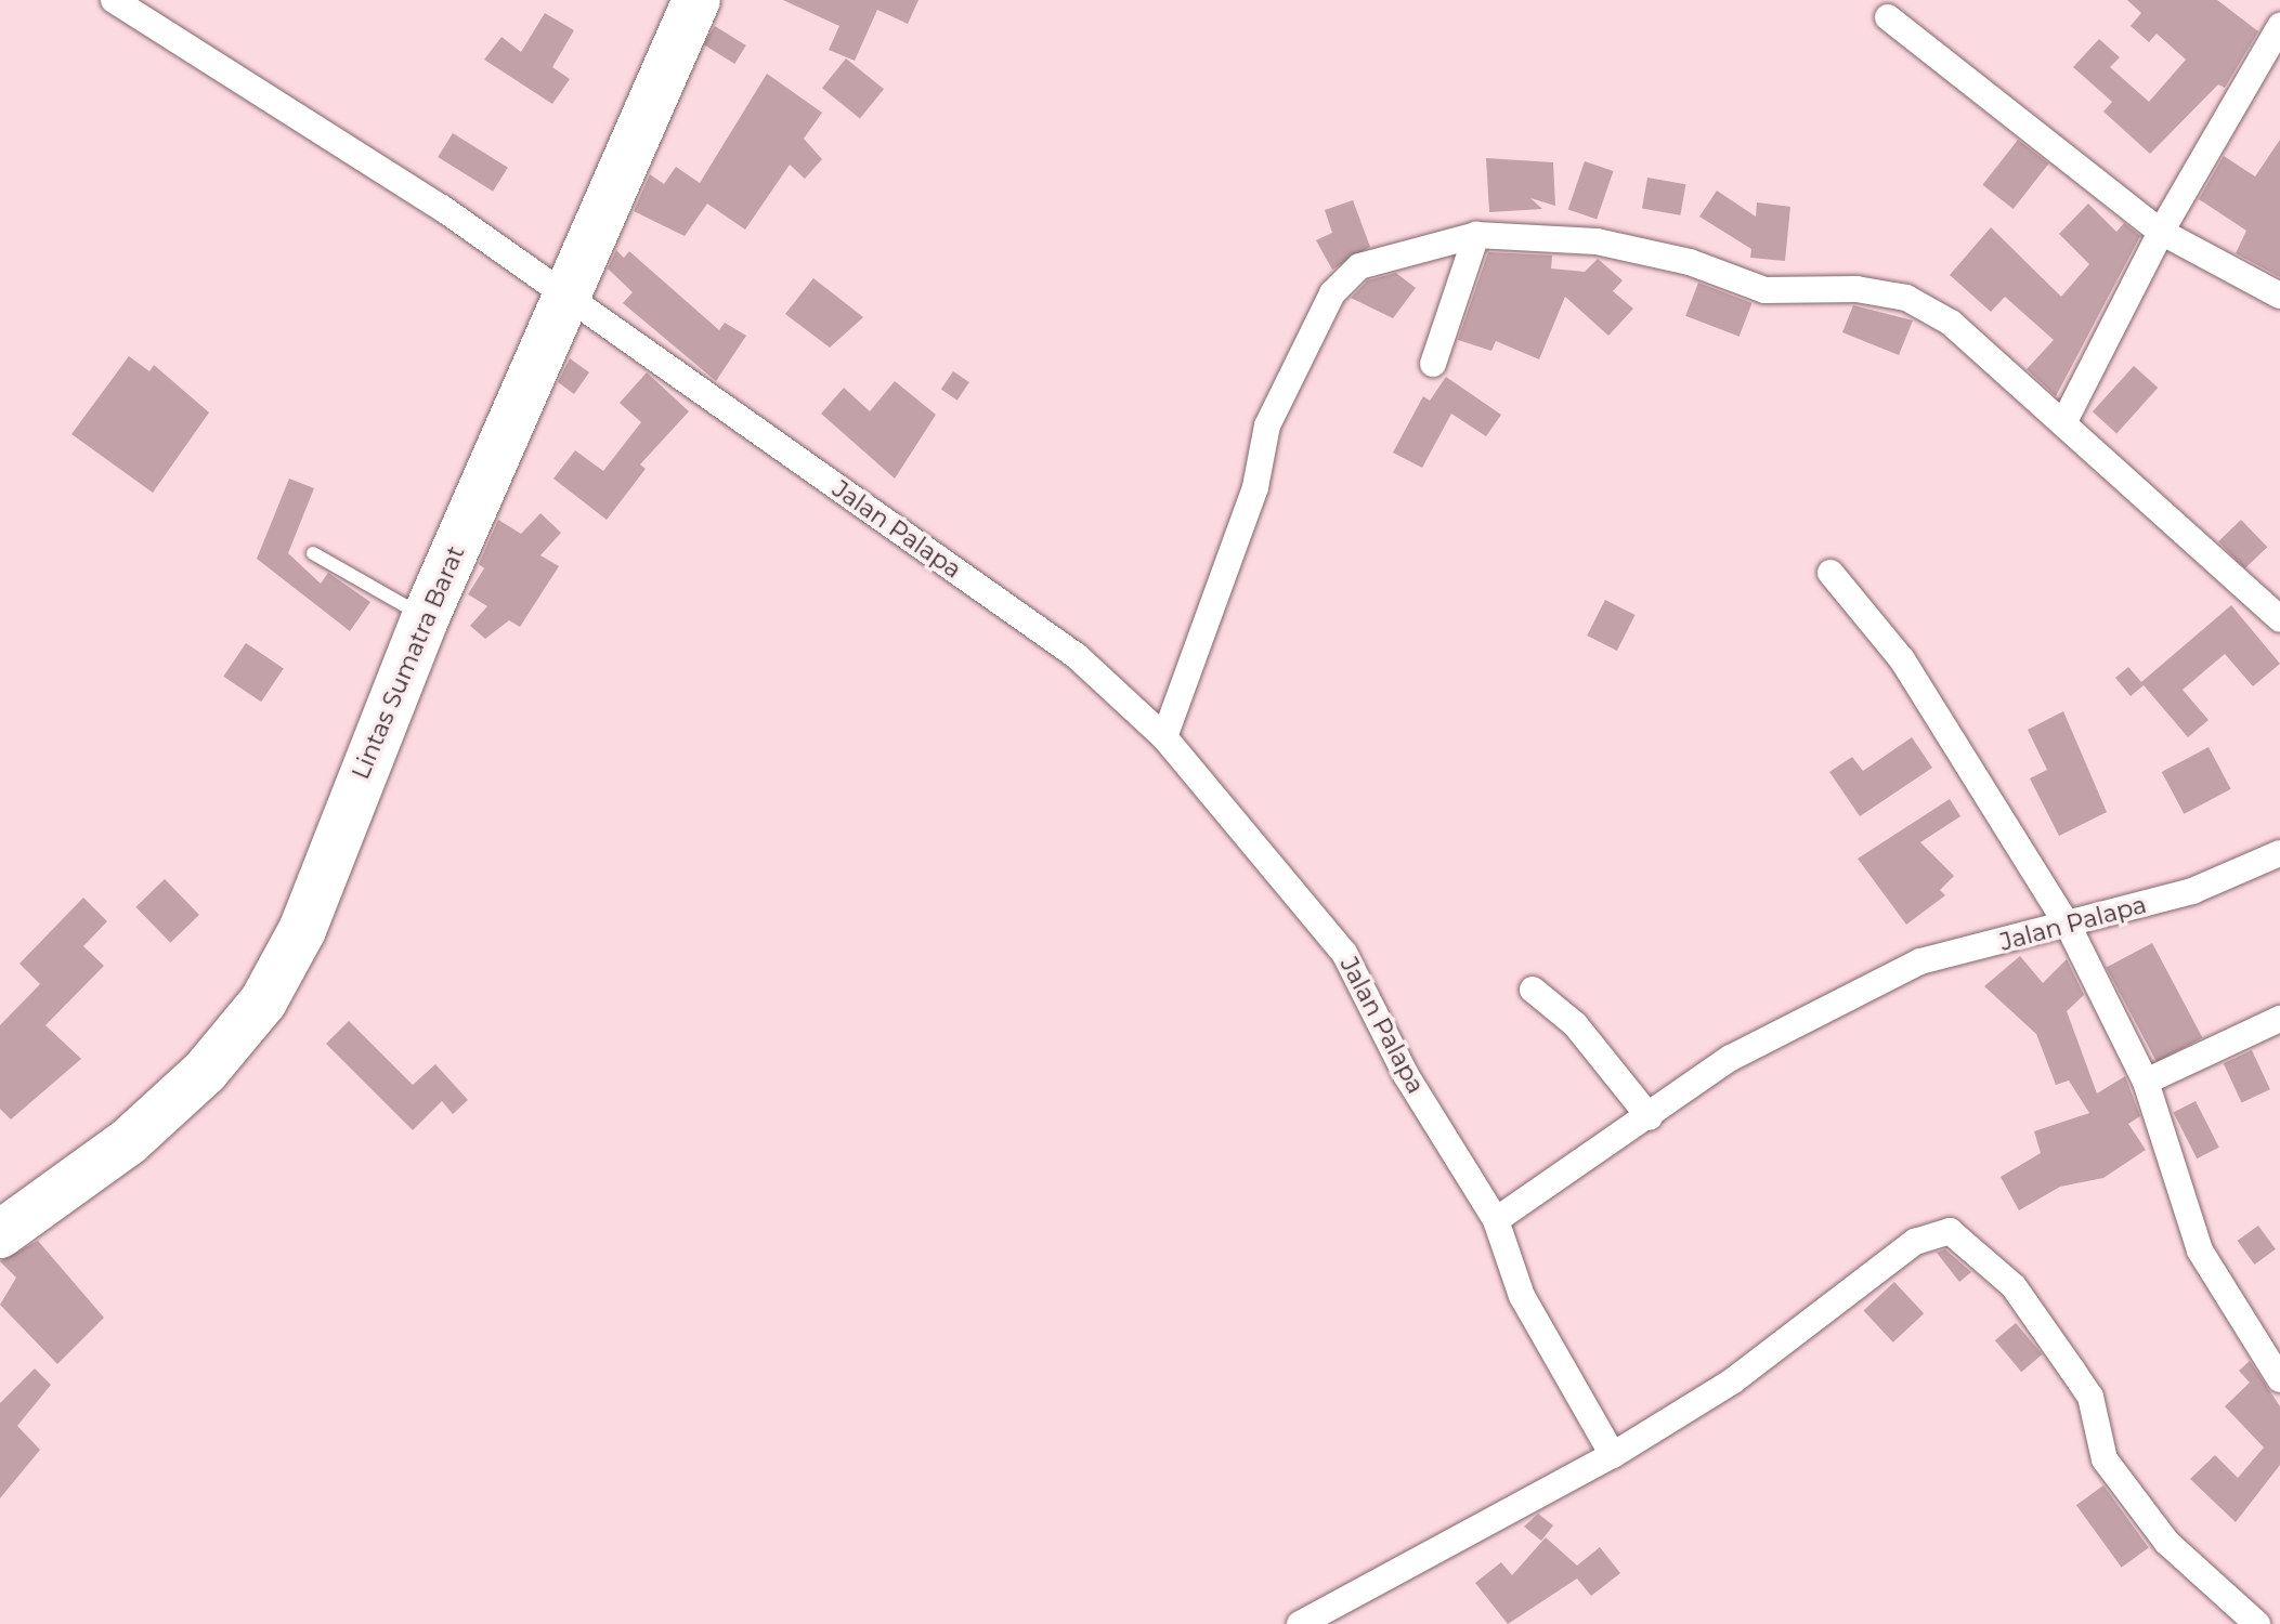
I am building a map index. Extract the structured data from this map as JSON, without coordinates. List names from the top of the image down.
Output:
{
  "streets": {
    "highway": ["Lintas Sumatra Barat"],
    "street": ["Jalan Palapa"]
  },
  "crossings": [
    ["Jalan Palapa", "Lintas Sumatra Barat"]
  ]
}
